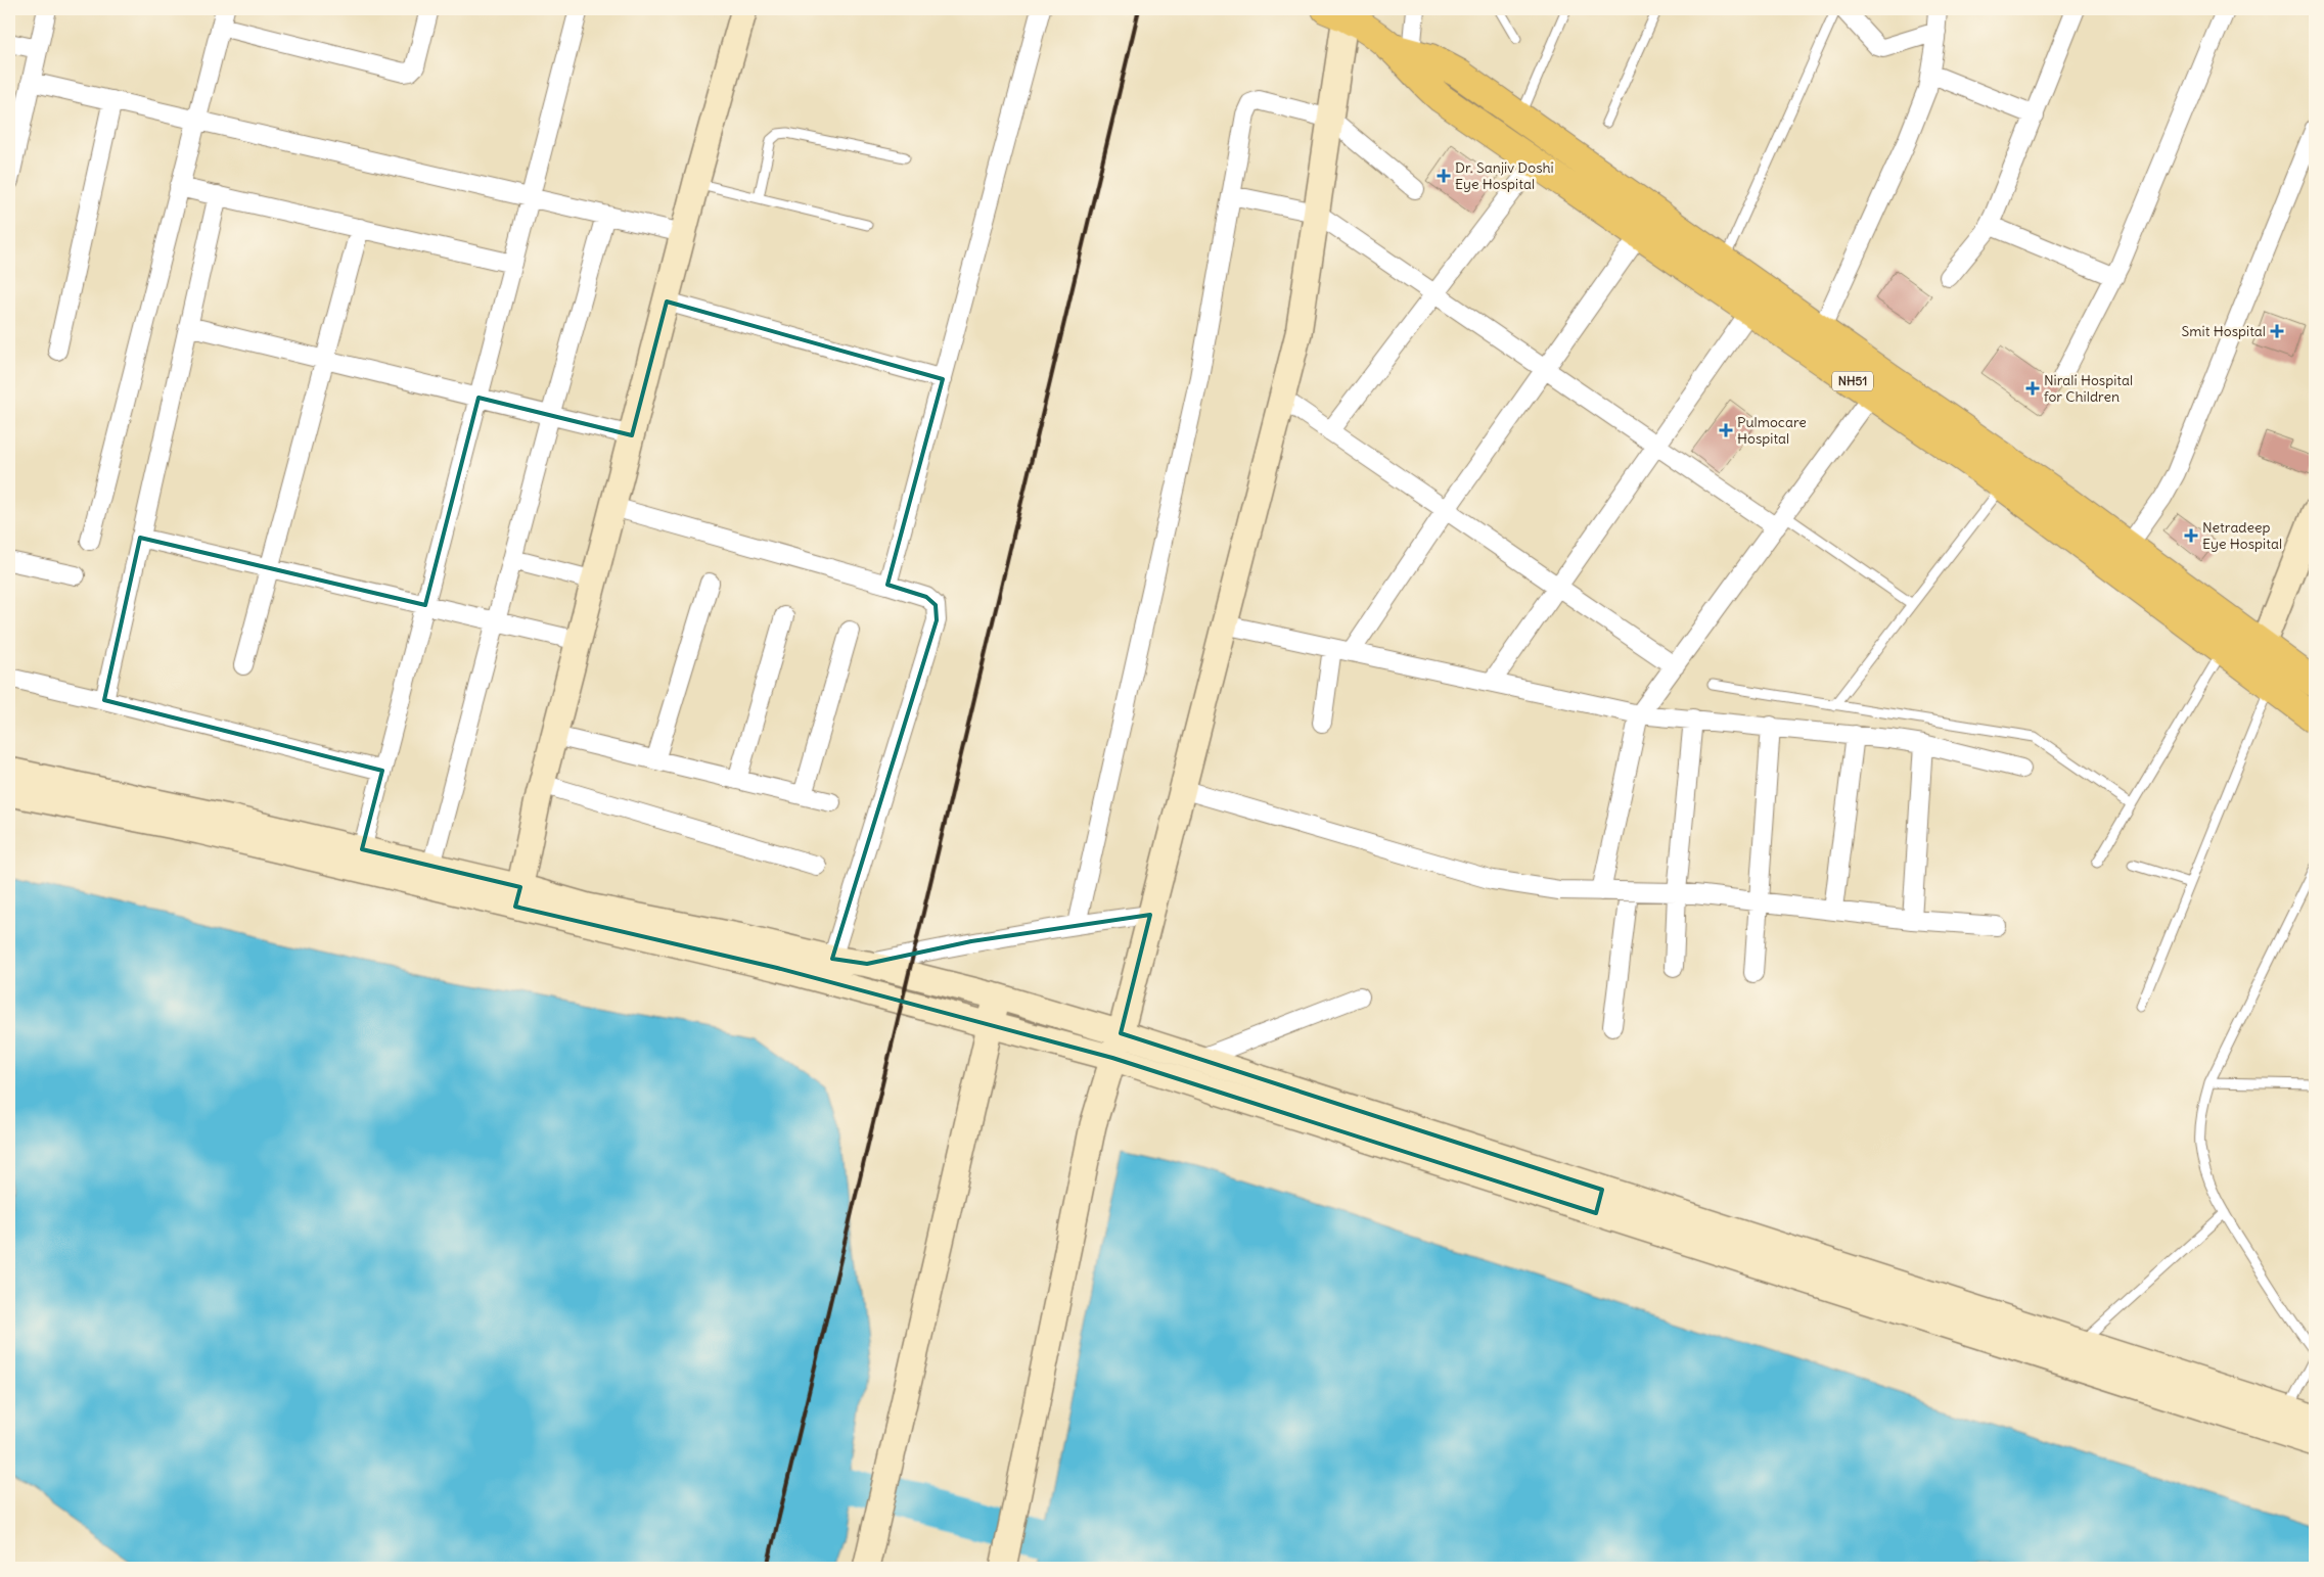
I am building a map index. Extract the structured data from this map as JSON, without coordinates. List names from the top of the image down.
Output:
{
  "streets": {
    "highway": ["NH51"]
  },
  "places": {
    "health": [
      "Dr. Sanjiv Doshi Eye Hospital",
      "Smit Hospital",
      "Nirali Hospital for Children",
      "Pulmocare Hospital",
      "Netradeep Eye Hospital"
    ]
  }
}
